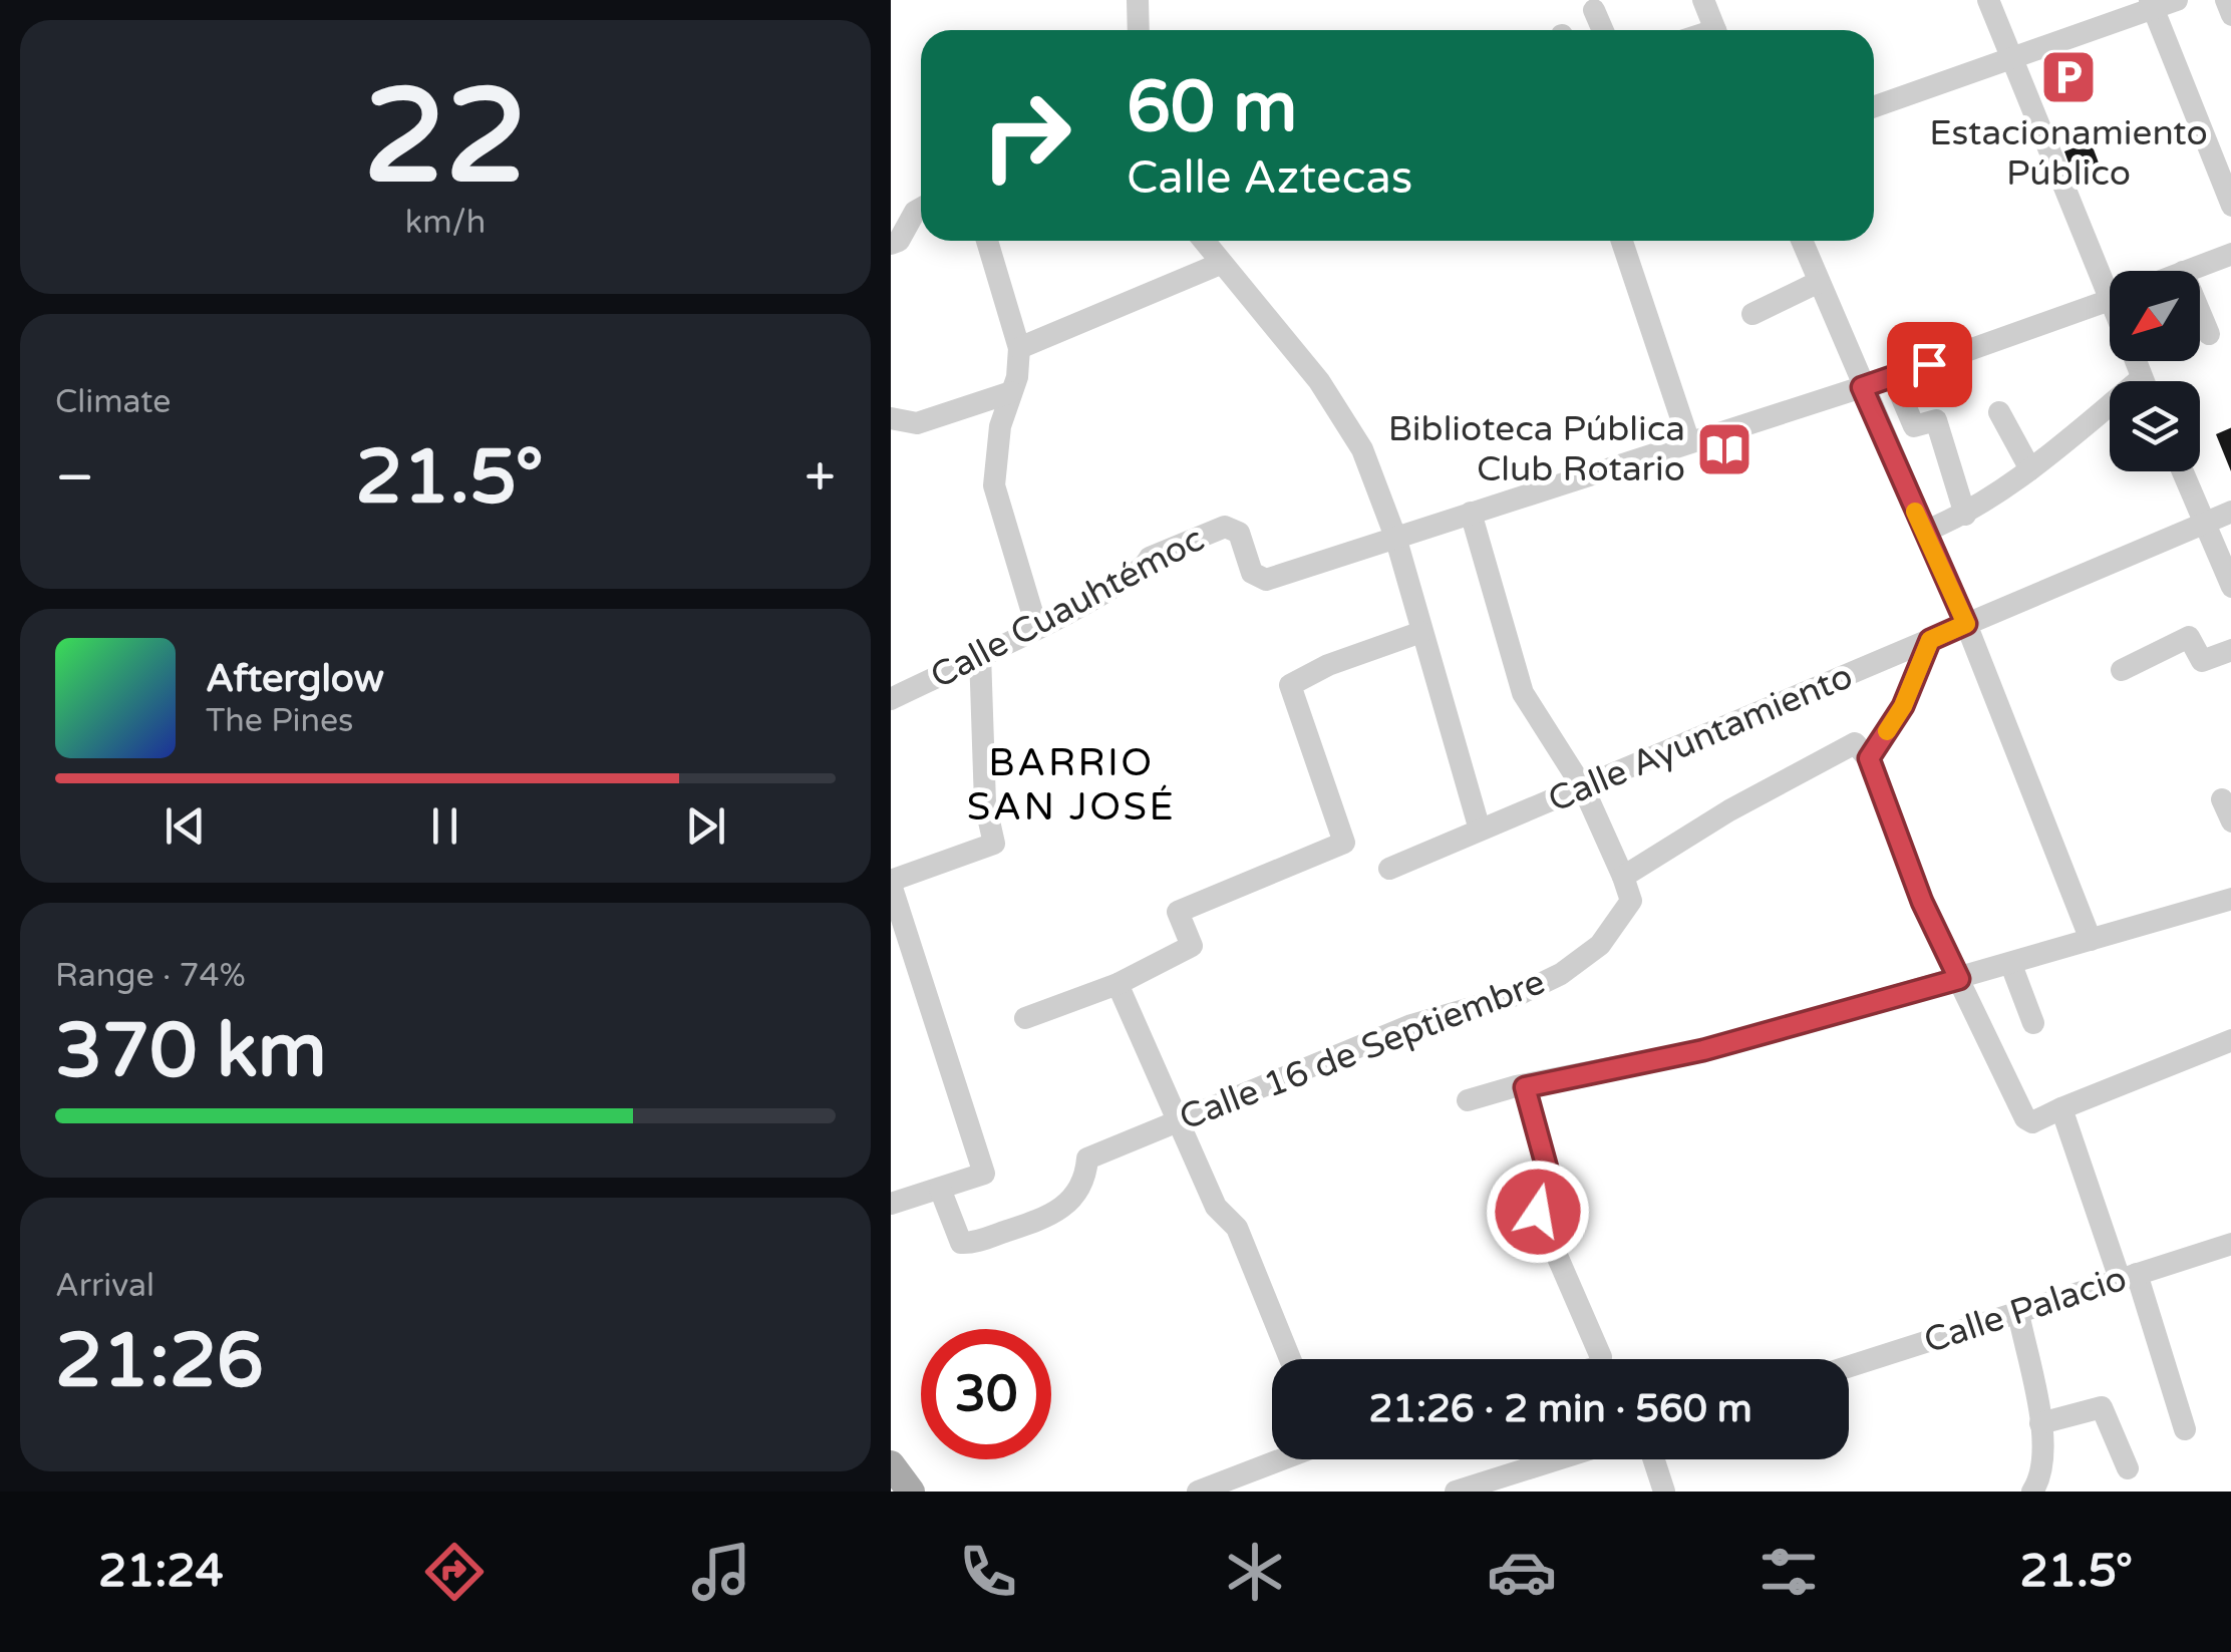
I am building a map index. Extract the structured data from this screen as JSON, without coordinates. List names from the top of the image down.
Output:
{
  "streets": {
    "street": [
      "Calle Cuauhtémoc",
      "Calle Ayuntamiento",
      "Calle 16 de Septiembre",
      "Calle Palacio"
    ]
  },
  "districts": ["BARRIO SAN JOSÉ"],
  "places": {
    "parking": ["Estacionamiento Público"],
    "library": ["Biblioteca Pública Club Rotario"]
  },
  "north": "bottom left",
  "page": {
    "tile": [
      ["22", "km/h"],
      "Climate",
      ["Range · 74%", "370 km"],
      ["Arrival", "21:26"]
    ],
    "turn": ["60 m", "Calle Aztecas"],
    "heat": ["−", "21.5°", "+"],
    "song": ["Afterglow", "The Pines"],
    "limit": "30",
    "trip": "21:26 · 2 min · 560 m",
    "tabs": ["21:24", "21.5°"]
  }
}
